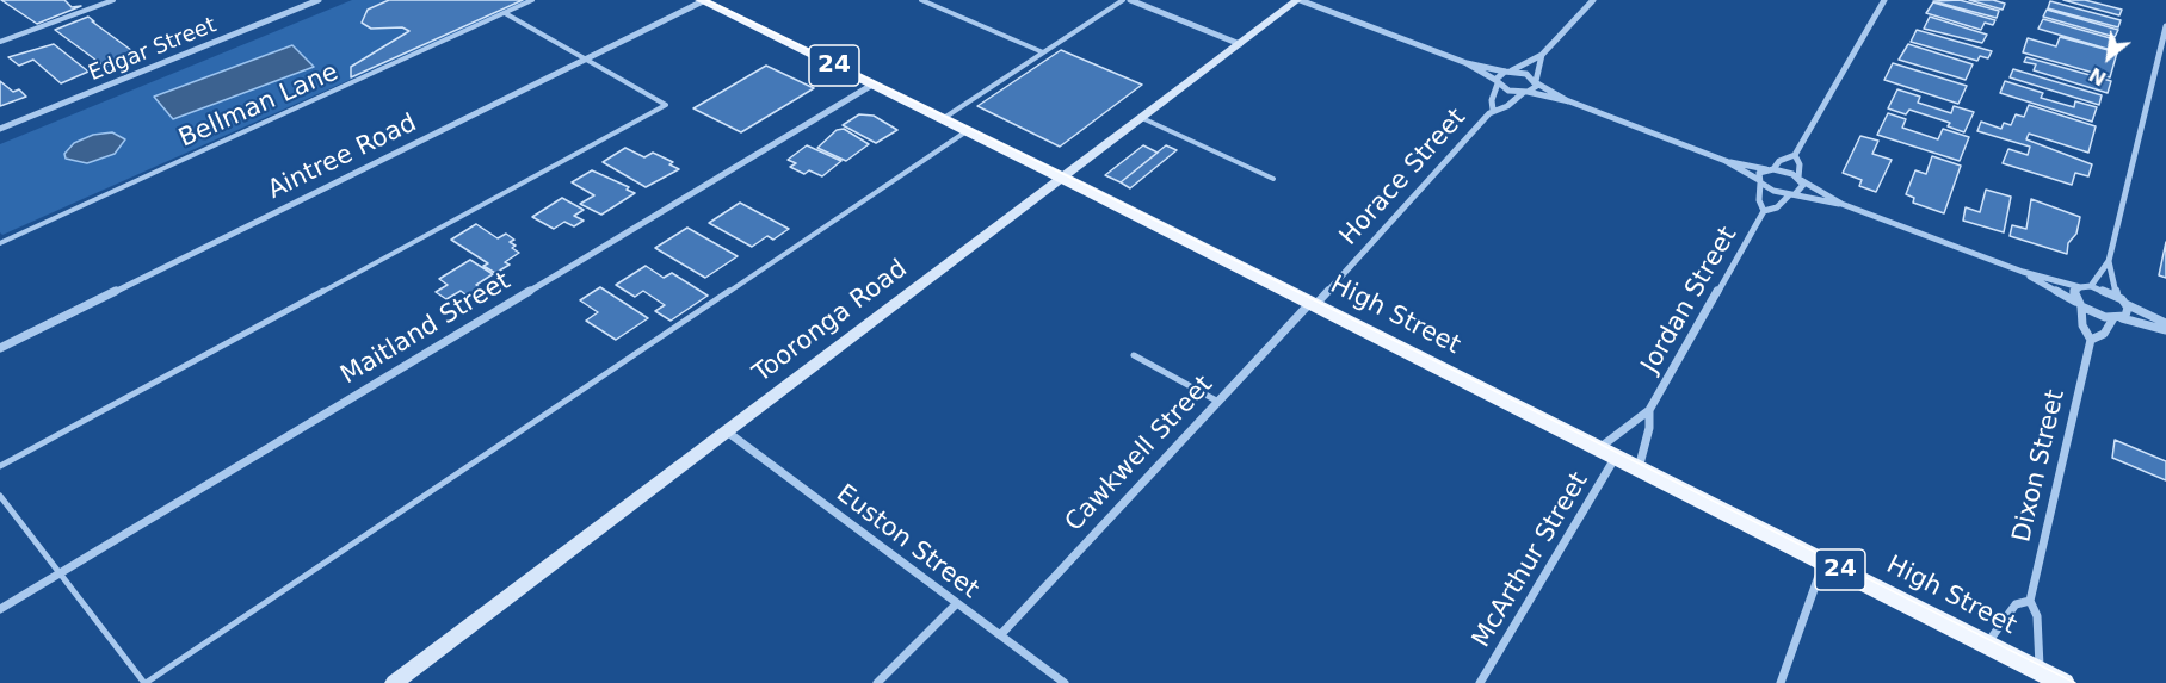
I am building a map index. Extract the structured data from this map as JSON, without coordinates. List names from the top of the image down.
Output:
{
  "streets": {
    "main road": ["24", "High Street", "Tooronga Road"],
    "street": [
      "Edgar Street",
      "Aintree Road",
      "Horace Street",
      "Jordan Street",
      "Maitland Street",
      "Cawkwell Street",
      "Dixon Street",
      "Euston Street",
      "McArthur Street"
    ],
    "lane": ["Bellman Lane"]
  },
  "crossings": [
    ["Aintree Road", "High Street"],
    ["Horace Street", "High Street"],
    ["Horace Street", "Cawkwell Street"],
    ["Jordan Street", "High Street"],
    ["Jordan Street", "McArthur Street"],
    ["High Street", "Tooronga Road"],
    ["High Street", "Maitland Street"],
    ["High Street", "Cawkwell Street"],
    ["High Street", "Dixon Street"],
    ["High Street", "McArthur Street"],
    ["Tooronga Road", "Euston Street"],
    ["Cawkwell Street", "Euston Street"]
  ],
  "north": "bottom left"
}
